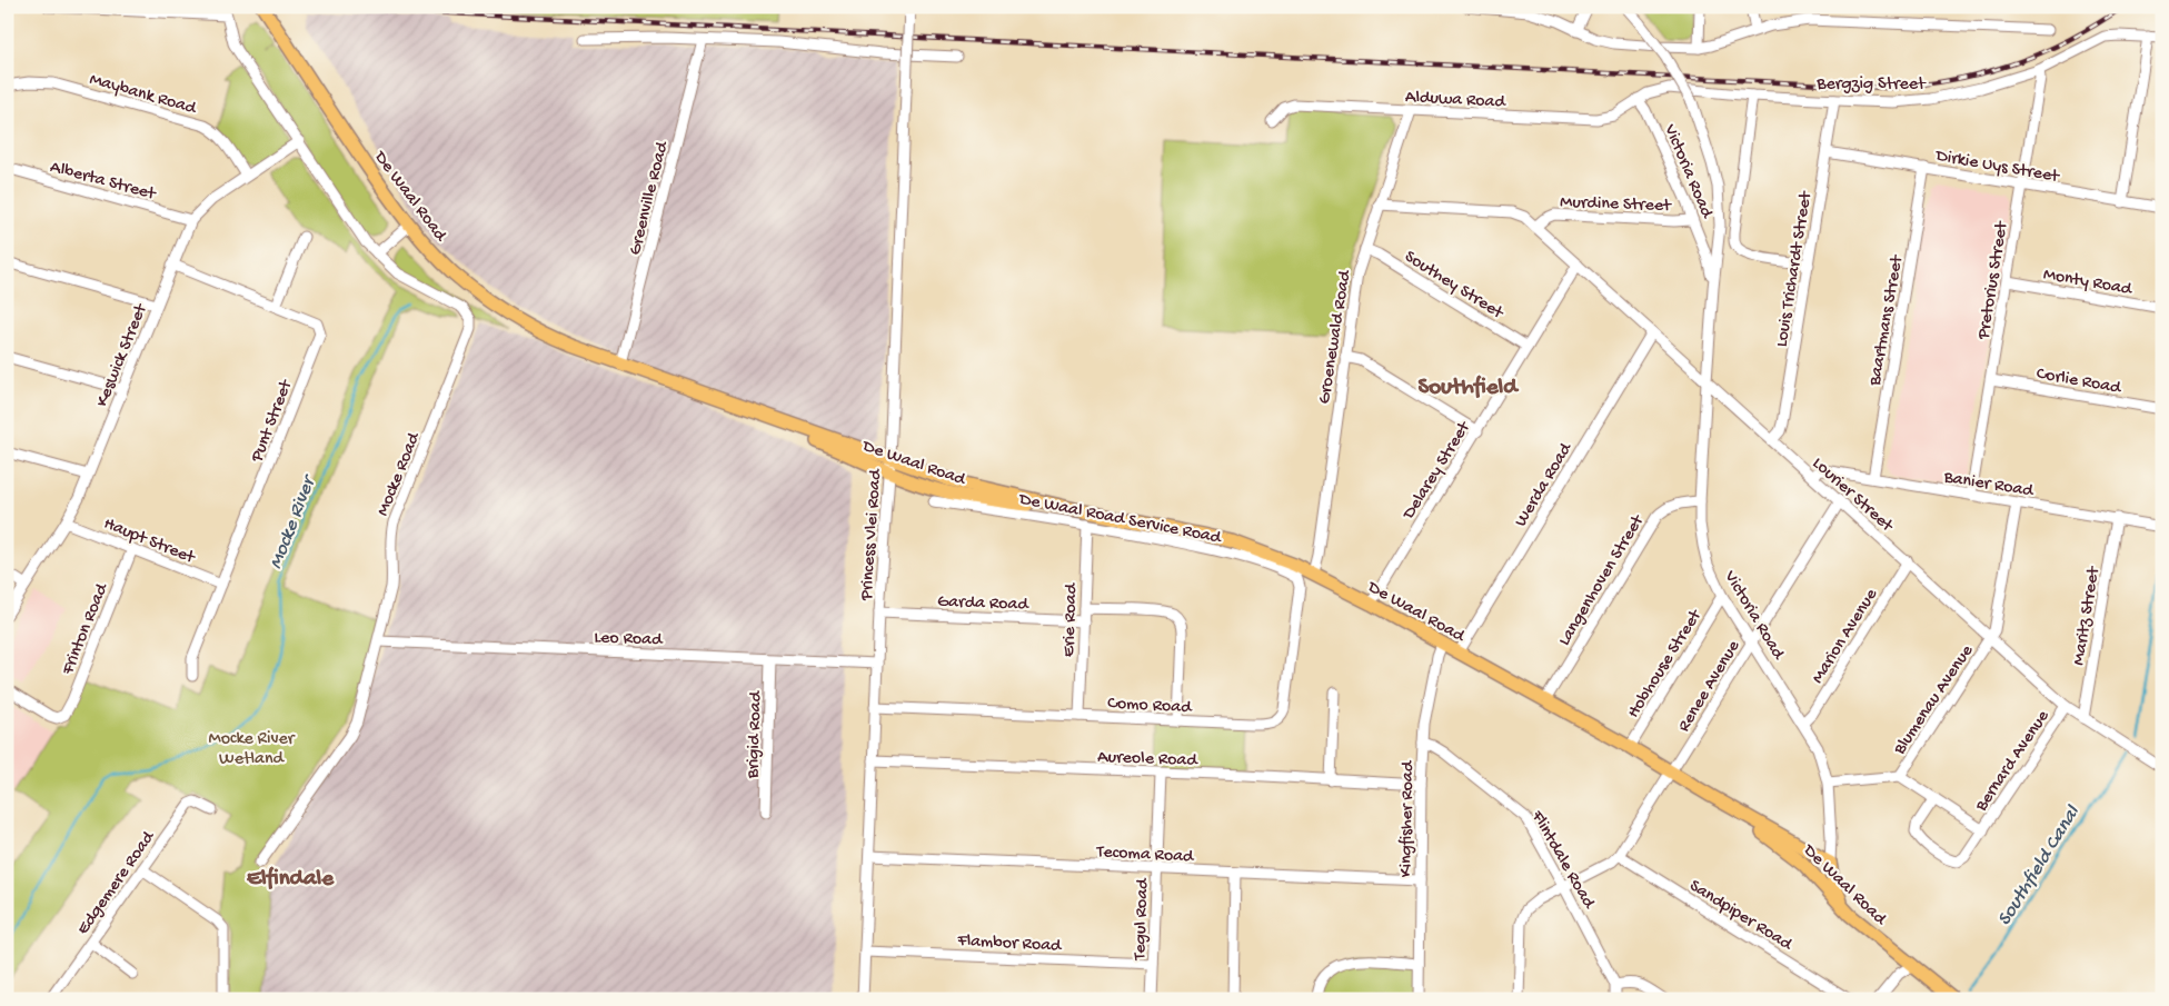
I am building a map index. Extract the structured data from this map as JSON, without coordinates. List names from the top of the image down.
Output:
{
  "streets": {
    "main road": ["Victoria Road", "De Waal Road"],
    "street": [
      "Bergzig Street",
      "Maybank Road",
      "Alduwa Road",
      "Dirkie Uys Street",
      "Alberta Street",
      "Greenville Road",
      "Murdine Street",
      "Louis Trichardt Street",
      "Monty Road",
      "Pretorius Street",
      "Southey Street",
      "Baartmans Street",
      "Groenewald Road",
      "Keswick Street",
      "Corlie Road",
      "Punt Street",
      "Delarey Street",
      "Mocke Road",
      "Banier Road",
      "Werda Road",
      "Lourier Street",
      "De Waal Road Service Road",
      "Princess Vlei Road",
      "Haupt Street",
      "Langenhoven Street",
      "Garda Road",
      "Maritz Street",
      "Erie Road",
      "Frinton Road",
      "Marion Avenue",
      "Leo Road",
      "Hobhouse Street",
      "Renee Avenue",
      "Blumenau Avenue",
      "Como Road",
      "Brigid Road",
      "Aureole Road",
      "Bernard Avenue",
      "Kingfisher Road",
      "Tecoma Road",
      "Flintdale Road",
      "Edgemere Road",
      "Sandpiper Road",
      "Tegul Road",
      "Flambor Road"
    ]
  },
  "crossings": [
    ["Bergzig Street", "Alduwa Road"],
    ["Bergzig Street", "Victoria Road"],
    ["Bergzig Street", "Louis Trichardt Street"],
    ["Bergzig Street", "Pretorius Street"],
    ["Maybank Road", "Keswick Street"],
    ["Alduwa Road", "Victoria Road"],
    ["Alduwa Road", "Groenewald Road"],
    ["Dirkie Uys Street", "Louis Trichardt Street"],
    ["Dirkie Uys Street", "Pretorius Street"],
    ["Dirkie Uys Street", "Baartmans Street"],
    ["Victoria Road", "De Waal Road"],
    ["Victoria Road", "Murdine Street"],
    ["Victoria Road", "Lourier Street"],
    ["Victoria Road", "Langenhoven Street"],
    ["Victoria Road", "Marion Avenue"],
    ["Victoria Road", "Hobhouse Street"],
    ["Victoria Road", "Renee Avenue"],
    ["Alberta Street", "Keswick Street"],
    ["De Waal Road", "Greenville Road"],
    ["De Waal Road", "Groenewald Road"],
    ["De Waal Road", "Delarey Street"],
    ["De Waal Road", "Werda Road"],
    ["De Waal Road", "Princess Vlei Road"],
    ["De Waal Road", "Langenhoven Street"],
    ["De Waal Road", "Hobhouse Street"],
    ["De Waal Road", "Renee Avenue"],
    ["De Waal Road", "Kingfisher Road"],
    ["Murdine Street", "Lourier Street"],
    ["Louis Trichardt Street", "Lourier Street"],
    ["Monty Road", "Pretorius Street"],
    ["Pretorius Street", "Corlie Road"],
    ["Pretorius Street", "Banier Road"],
    ["Southey Street", "Groenewald Road"],
    ["Southey Street", "Delarey Street"],
    ["Baartmans Street", "Banier Road"],
    ["Keswick Street", "Punt Street"],
    ["Keswick Street", "Mocke Road"],
    ["Keswick Street", "Haupt Street"],
    ["Punt Street", "Haupt Street"],
    ["Delarey Street", "Lourier Street"],
    ["Mocke Road", "Leo Road"],
    ["Banier Road", "Lourier Street"],
    ["Banier Road", "Maritz Street"],
    ["Banier Road", "Blumenau Avenue"],
    ["Werda Road", "Lourier Street"],
    ["Lourier Street", "Maritz Street"],
    ["Lourier Street", "Marion Avenue"],
    ["Lourier Street", "Renee Avenue"],
    ["Lourier Street", "Blumenau Avenue"],
    ["Lourier Street", "Bernard Avenue"],
    ["De Waal Road Service Road", "Erie Road"],
    ["De Waal Road Service Road", "Como Road"],
    ["Princess Vlei Road", "Garda Road"],
    ["Princess Vlei Road", "Leo Road"],
    ["Princess Vlei Road", "Como Road"],
    ["Princess Vlei Road", "Aureole Road"],
    ["Princess Vlei Road", "Tecoma Road"],
    ["Princess Vlei Road", "Flambor Road"],
    ["Haupt Street", "Frinton Road"],
    ["Garda Road", "Erie Road"],
    ["Erie Road", "Como Road"],
    ["Leo Road", "Brigid Road"],
    ["Renee Avenue", "Sandpiper Road"],
    ["Aureole Road", "Kingfisher Road"],
    ["Aureole Road", "Tegul Road"],
    ["Kingfisher Road", "Tecoma Road"],
    ["Kingfisher Road", "Flintdale Road"],
    ["Tecoma Road", "Tegul Road"],
    ["Tegul Road", "Flambor Road"]
  ],
  "districts": ["Southfield", "Elfindale"],
  "water": ["Mocke River", "Southfield Canal"],
  "parks": ["Mocke River Wetland"]
}
